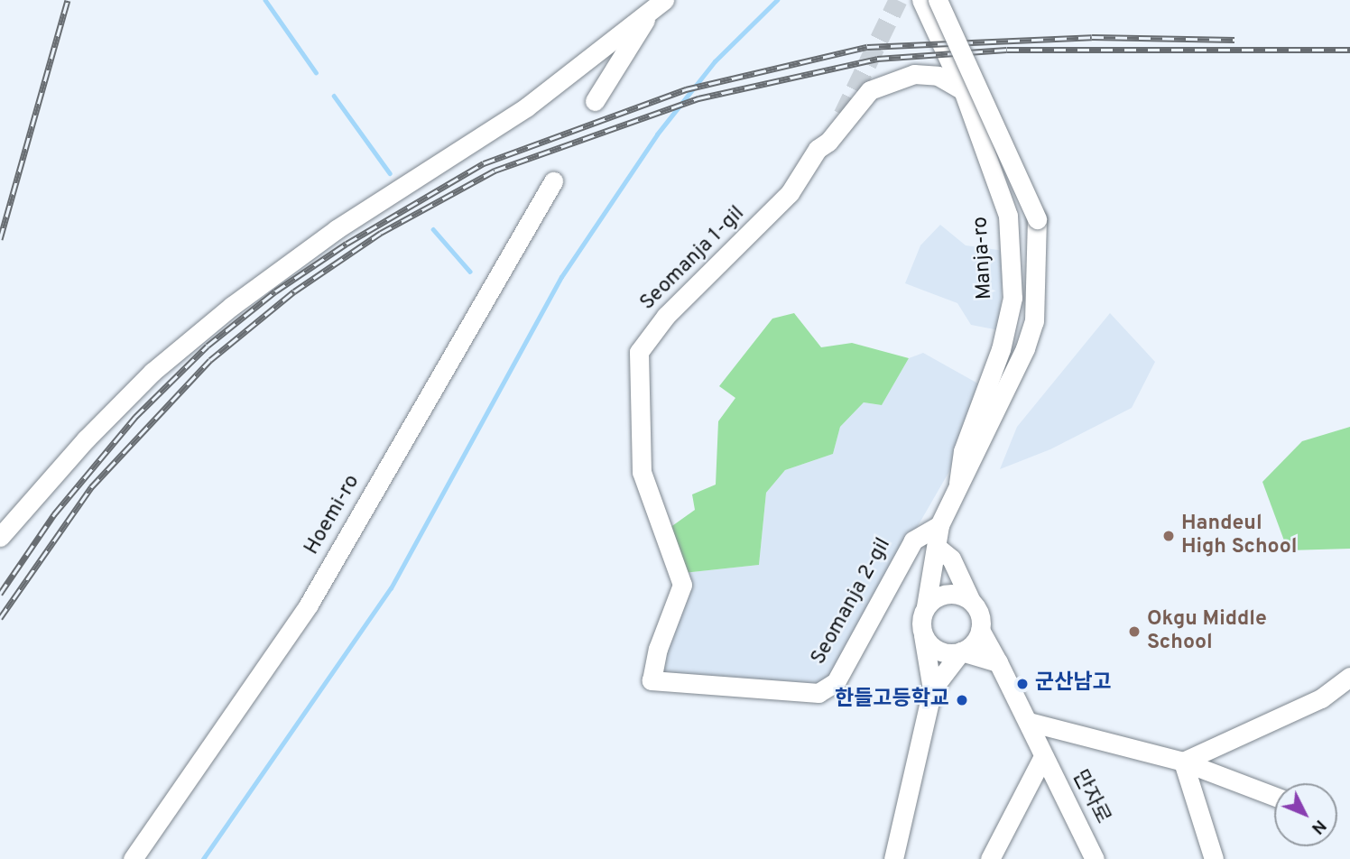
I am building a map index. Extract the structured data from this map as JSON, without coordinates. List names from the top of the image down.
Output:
{
  "streets": {
    "street": [
      "Manja-ro",
      "Seomanja 1-gil",
      "Hoemi-ro",
      "Seomanja 2-gil",
      "만자로"
    ]
  },
  "crossings": [
    ["Manja-ro", "Seomanja 1-gil"],
    ["Manja-ro", "Seomanja 2-gil"],
    ["Seomanja 1-gil", "Seomanja 2-gil"]
  ],
  "places": [
    "Handeul High School",
    "Okgu Middle School",
    "군산남고",
    "한들고등학교"
  ],
  "north": "bottom right"
}
